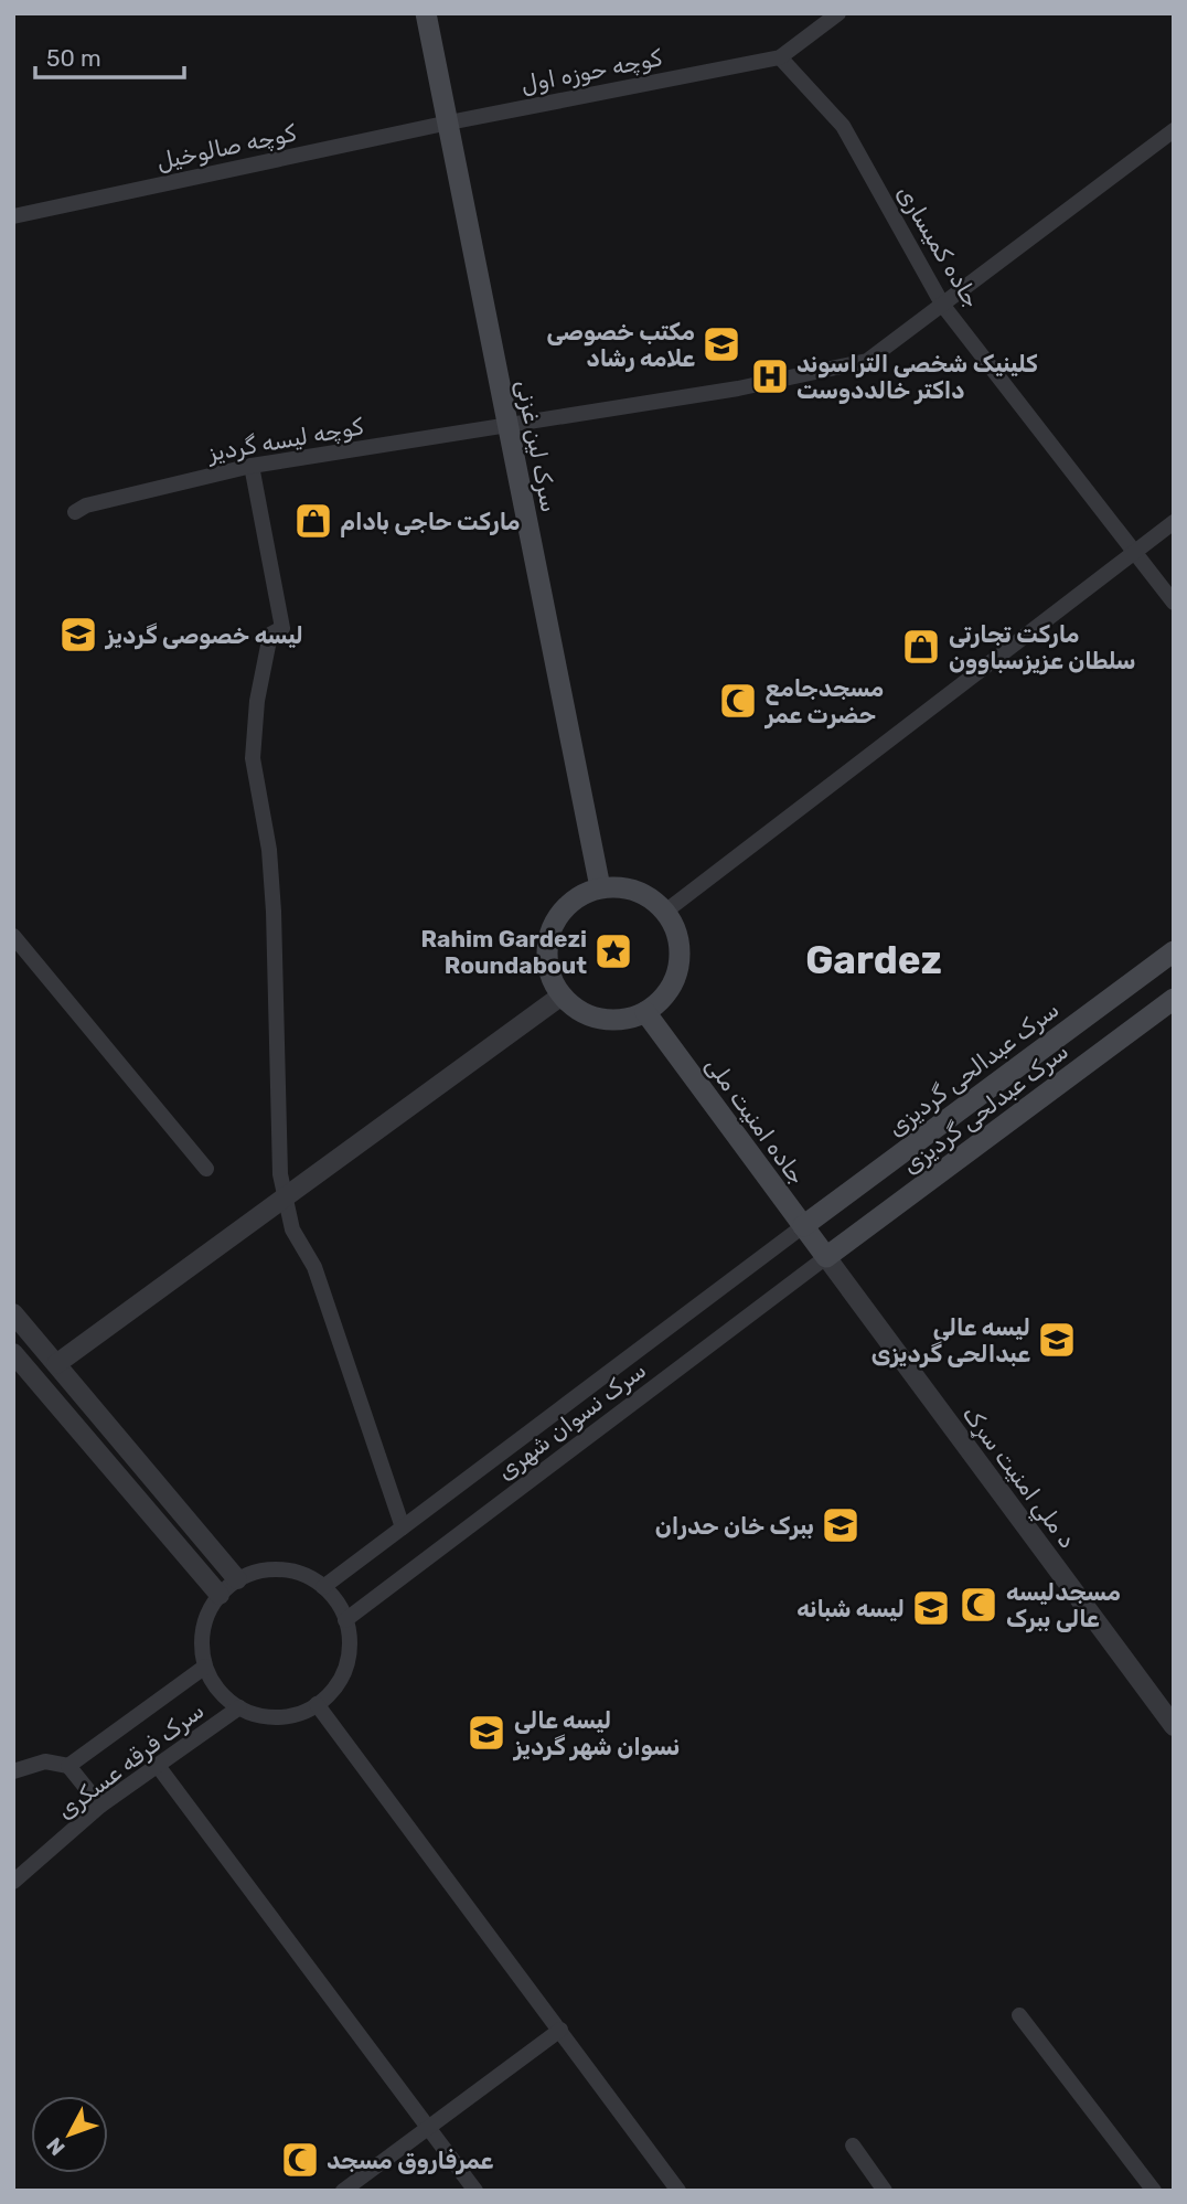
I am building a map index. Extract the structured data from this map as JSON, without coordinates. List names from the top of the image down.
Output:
{
  "streets": {
    "main road": [
      "سرک لین غزنی",
      "سرک عبدالحی گردیزی",
      "سرک عبدلحی گردیزی",
      "جاده امنیت ملی"
    ],
    "street": [
      "کوچه حوزه اول",
      "کوچه صالوخیل",
      "جاده کمیساری",
      "کوچه لیسه گردیز",
      "سرک نسوان شهری",
      "د ملي امنیت سړک",
      "سرک فرقه عسکری"
    ]
  },
  "crossings": [
    ["کوچه حوزه اول", "کوچه صالوخیل"],
    ["کوچه حوزه اول", "جاده کمیساری"],
    ["کوچه حوزه اول", "سرک لین غزنی"],
    ["کوچه صالوخیل", "سرک لین غزنی"],
    ["جاده کمیساری", "کوچه لیسه گردیز"],
    ["کوچه لیسه گردیز", "سرک لین غزنی"],
    ["سرک لین غزنی", "جاده امنیت ملی"],
    ["سرک عبدالحی گردیزی", "جاده امنیت ملی"],
    ["سرک عبدالحی گردیزی", "سرک نسوان شهری"],
    ["سرک عبدلحی گردیزی", "جاده امنیت ملی"],
    ["سرک عبدلحی گردیزی", "سرک نسوان شهری"],
    ["سرک عبدلحی گردیزی", "د ملي امنیت سړک"],
    ["جاده امنیت ملی", "سرک نسوان شهری"],
    ["جاده امنیت ملی", "د ملي امنیت سړک"],
    ["سرک نسوان شهری", "د ملي امنیت سړک"],
    ["سرک نسوان شهری", "سرک فرقه عسکری"]
  ],
  "districts": ["Gardez"],
  "places": {
    "school or university": [
      "مکتب خصوصی علامه رشاد",
      "لیسه خصوصی گردیز",
      "لیسه عالی عبدالحی گردیزی",
      "ببرک خان حدران",
      "لیسه شبانه",
      "لیسه عالی نسوان شهر گردیز"
    ],
    "hospital": ["کلینیک شخصی التراسوند داکتر خالددوست"],
    "shop": ["مارکت حاجی بادام", "مارکت تجارتی سلطان عزیزسباوون"],
    "mosque": ["مسجدجامع حضرت عمر", "مسجدلیسه عالی ببرک", "عمرفاروق مسجد"],
    "place": ["Rahim Gardezi Roundabout"]
  },
  "scale_bar": "50 m",
  "north": "bottom left"
}
